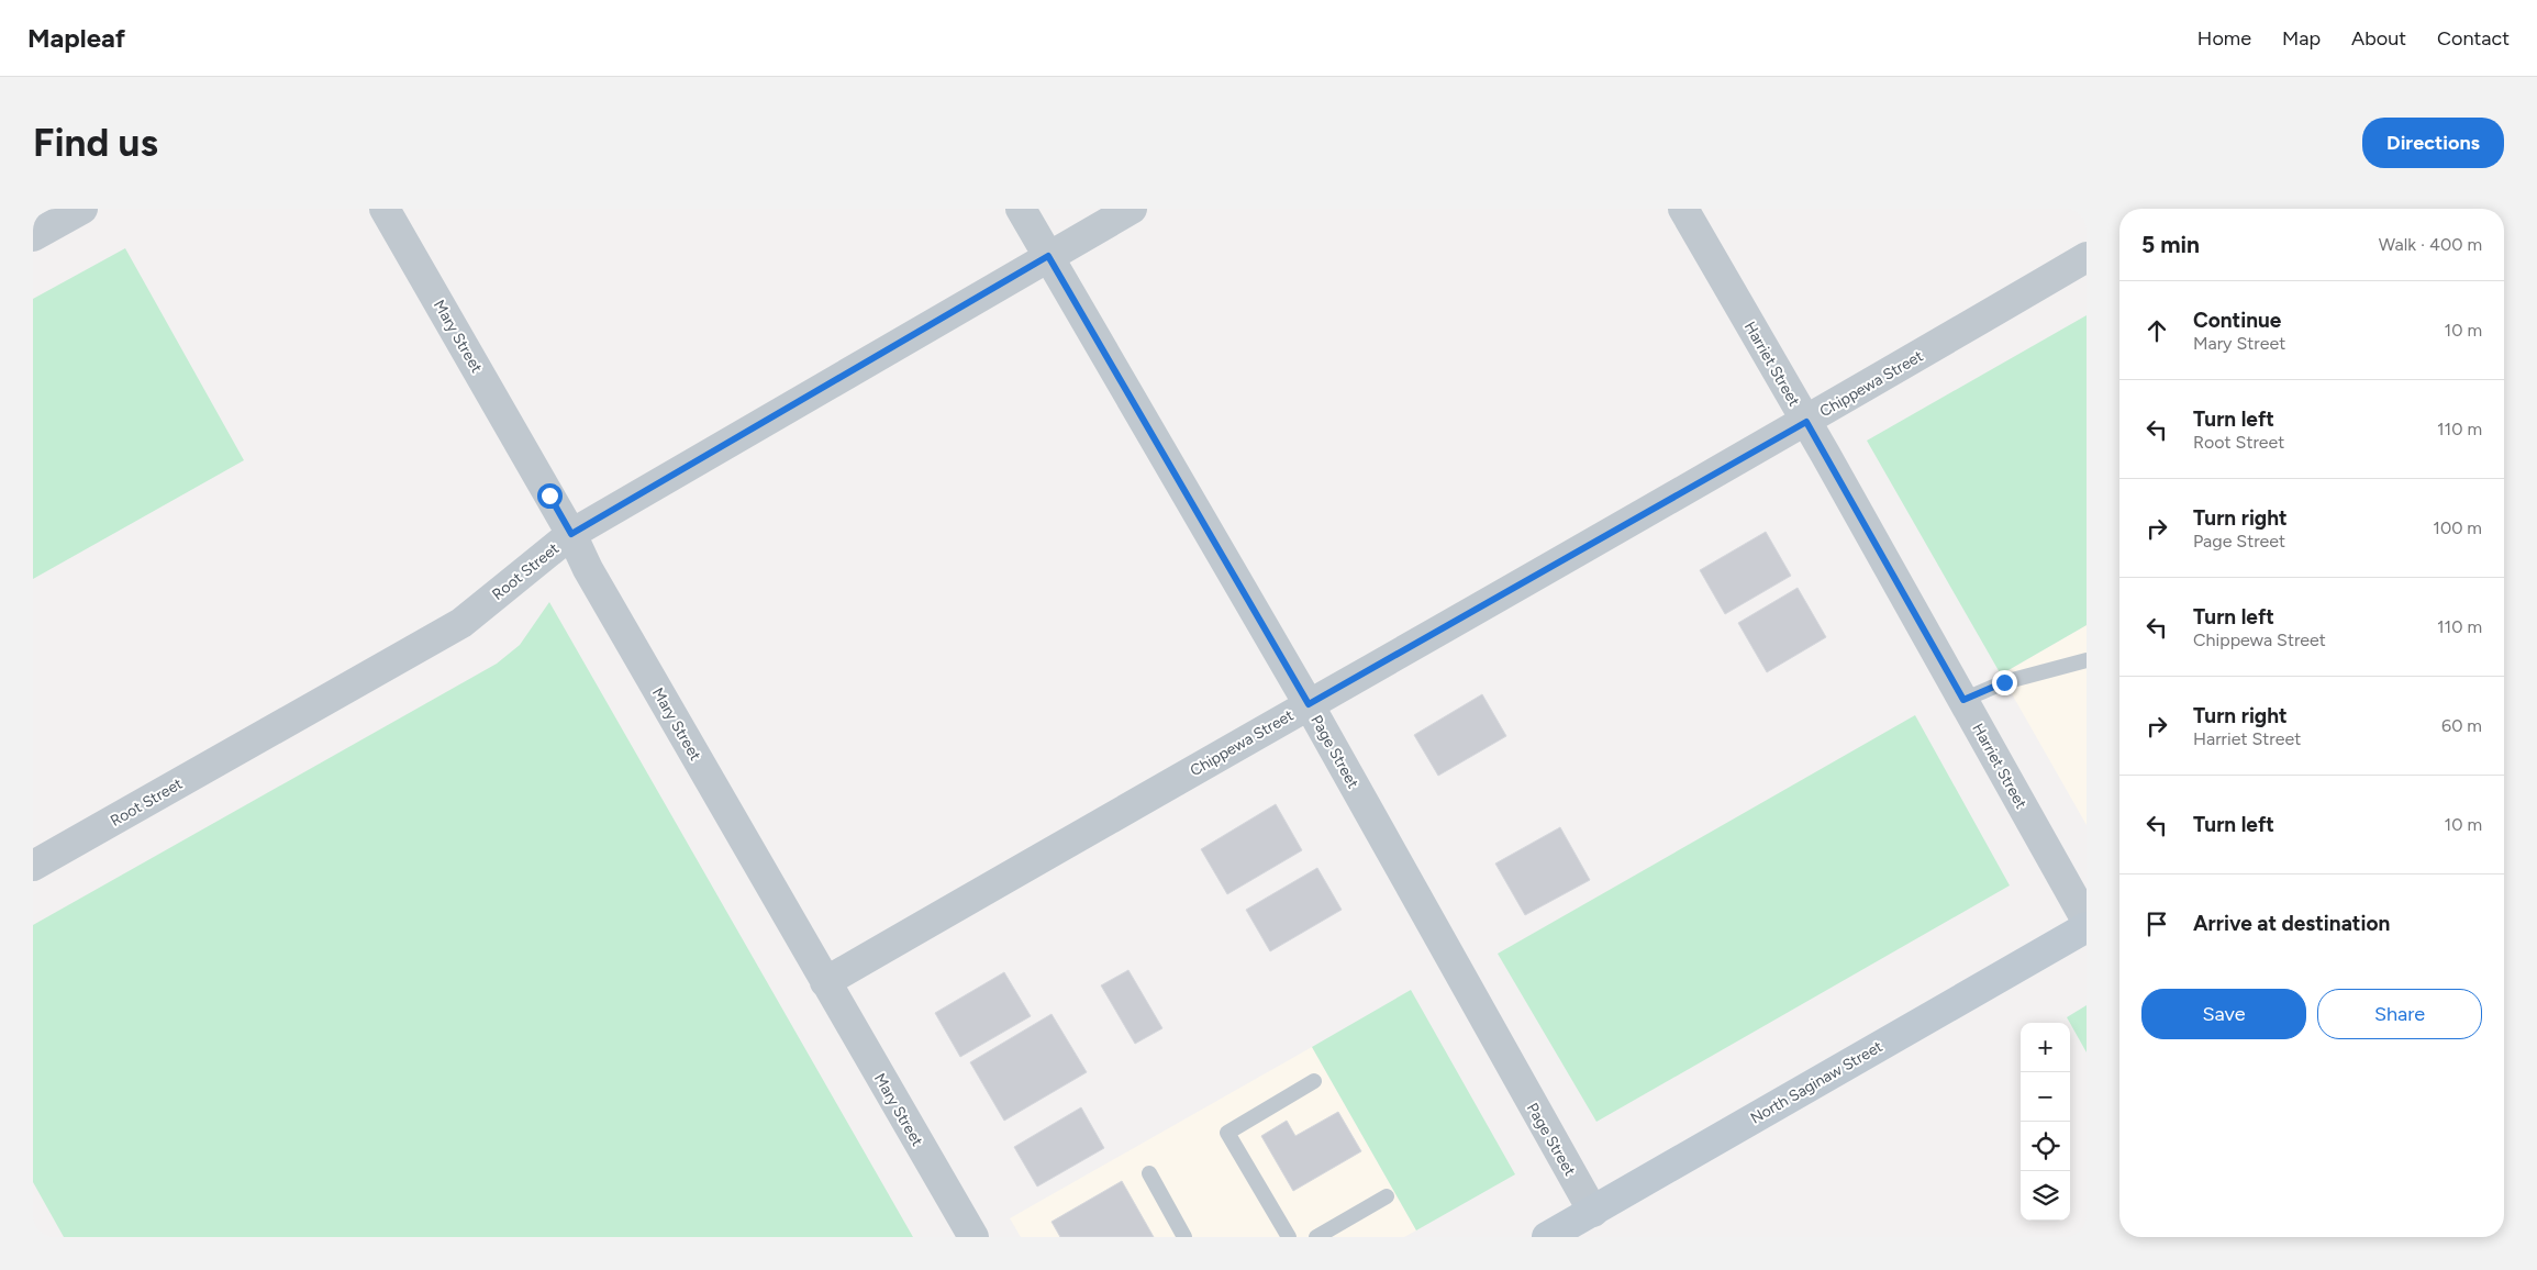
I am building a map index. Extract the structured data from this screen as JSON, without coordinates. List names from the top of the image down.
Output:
{
  "streets": {
    "main road": ["North Saginaw Street"],
    "street": [
      "Mary Street",
      "Harriet Street",
      "Chippewa Street",
      "Root Street",
      "Page Street"
    ]
  },
  "crossings": [
    ["Mary Street", "Chippewa Street"],
    ["Mary Street", "Root Street"],
    ["Harriet Street", "Chippewa Street"],
    ["Chippewa Street", "Page Street"],
    ["Root Street", "Page Street"],
    ["Page Street", "North Saginaw Street"]
  ],
  "page": {
    "header": "Mapleaf",
    "nav": [
      "Home",
      "Map",
      "About",
      "Contact"
    ],
    "buttons": [
      "Directions",
      ["Save", "Share"]
    ],
    "title": "Find us",
    "heading": ["5 min", "Walk · 400 m"],
    "list": [
      ["Continue", "Mary Street", "10 m"],
      ["Turn left", "Root Street", "110 m"],
      ["Turn right", "Page Street", "100 m"],
      ["Turn left", "Chippewa Street", "110 m"],
      ["Turn right", "Harriet Street", "60 m"],
      ["Turn left", "10 m"],
      "Arrive at destination"
    ],
    "map_buttons": ["+", "−"]
  }
}
